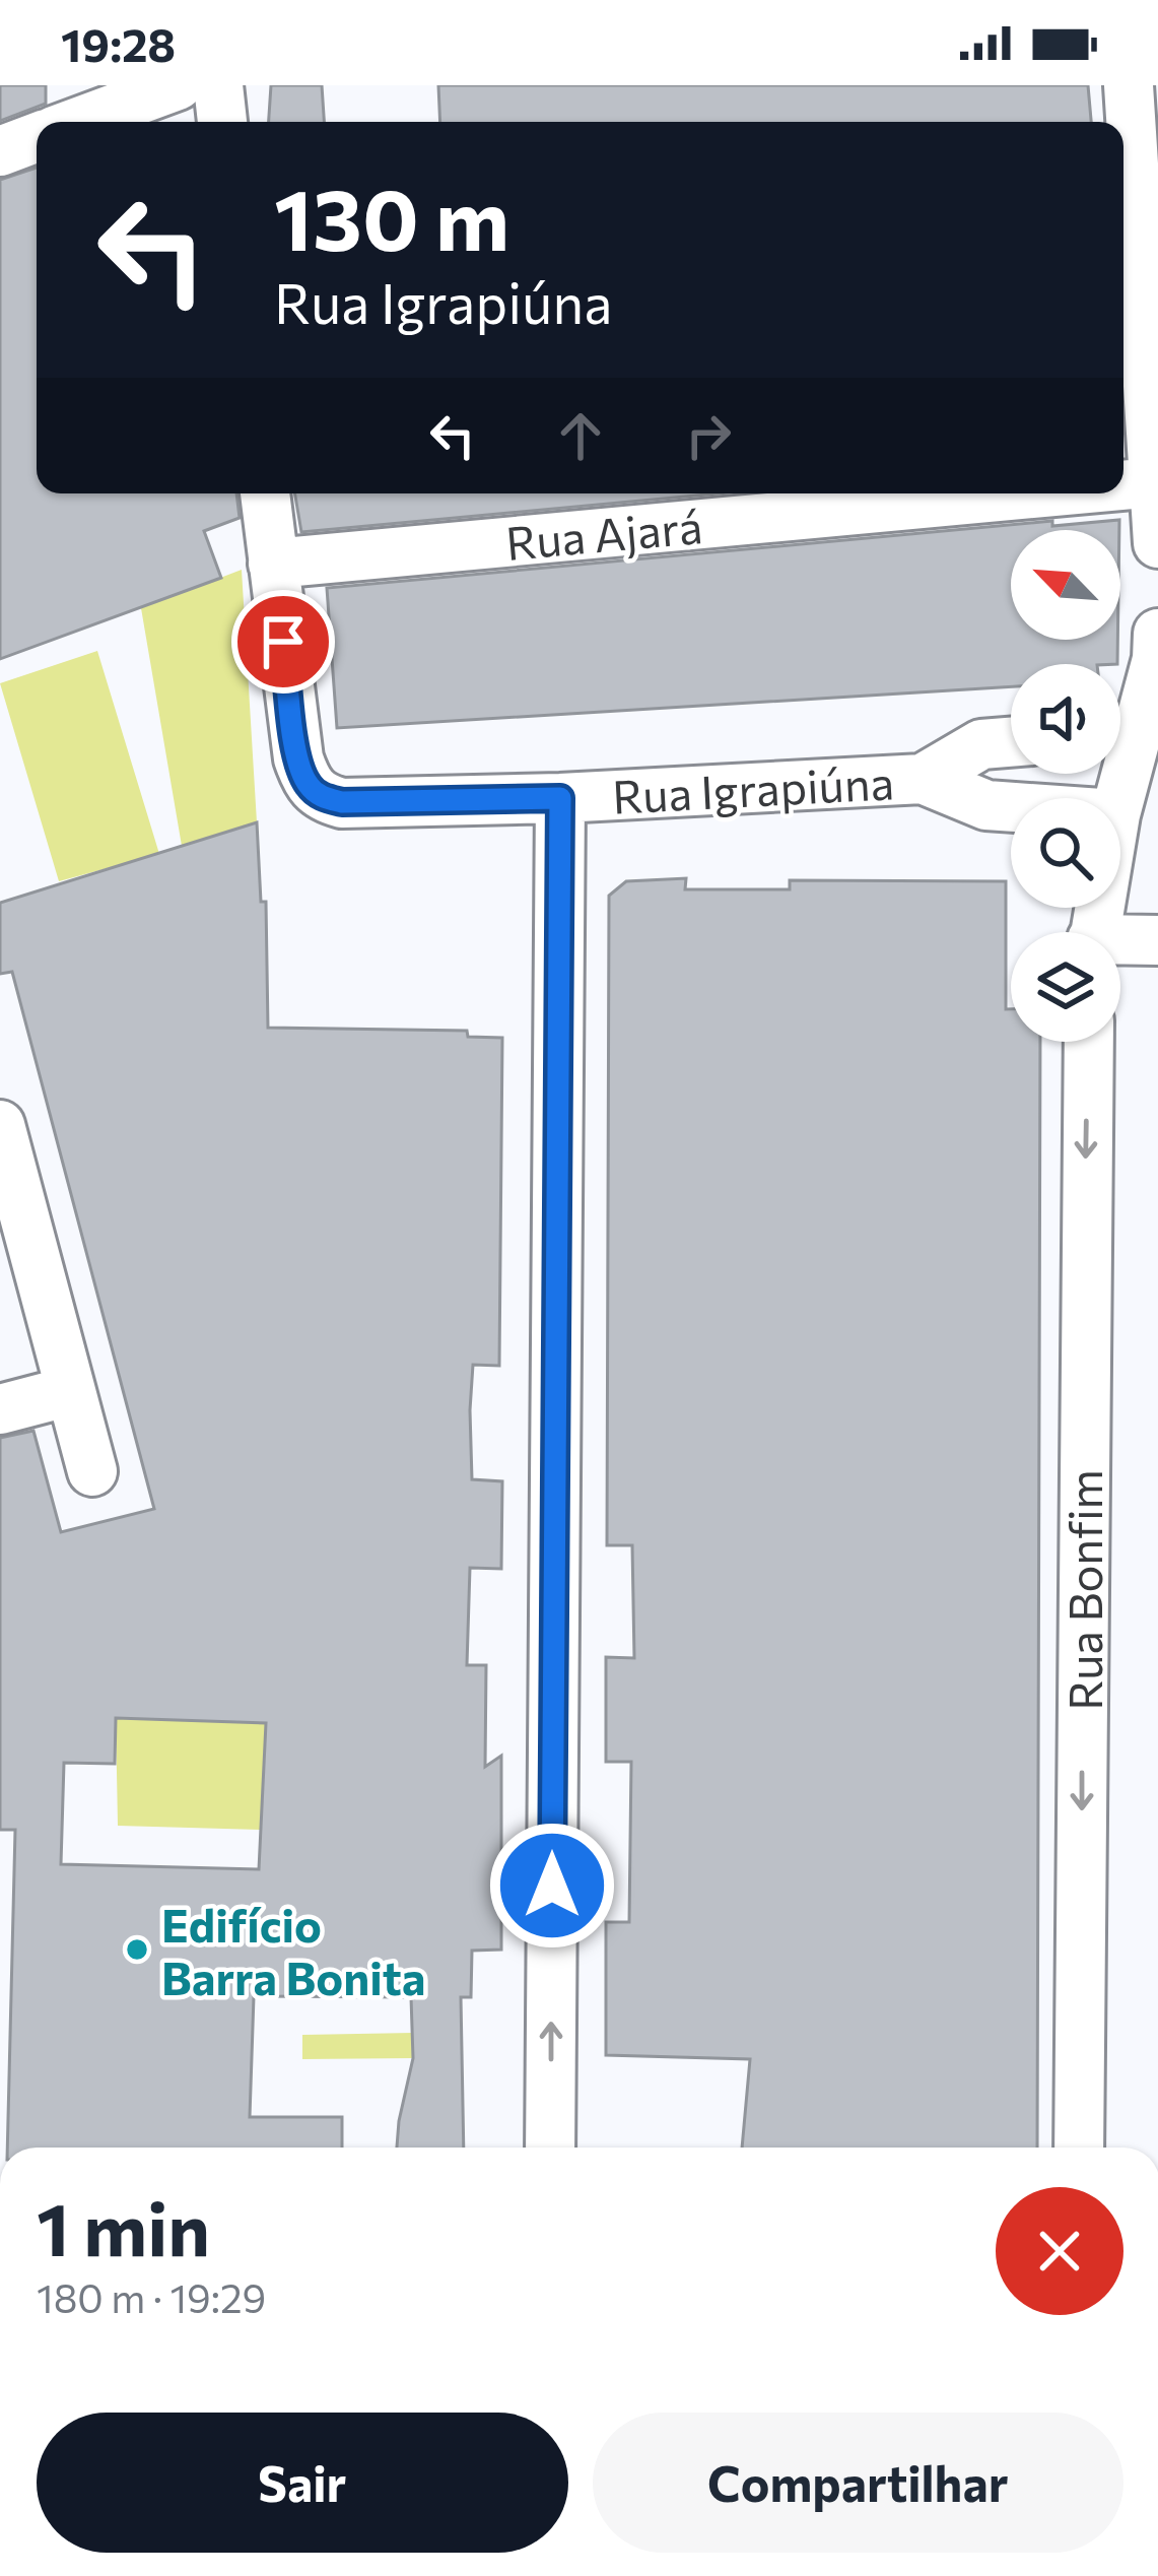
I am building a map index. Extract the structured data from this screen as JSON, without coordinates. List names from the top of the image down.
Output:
{
  "streets": {
    "street": ["Rua Ajará", "Rua Igrapiúna", "Rua Bonfim"]
  },
  "crossings": [
    ["Rua Ajará", "Rua Igrapiúna"]
  ],
  "one_way": ["Rua Bonfim"],
  "places": ["Edifício Barra Bonita"],
  "north": "top left",
  "page": {
    "status": "19:28",
    "turn": ["130 m", "Rua Igrapiúna"],
    "heading": ["1 min", "180 m · 19:29"],
    "buttons": ["Sair", "Compartilhar"]
  }
}
